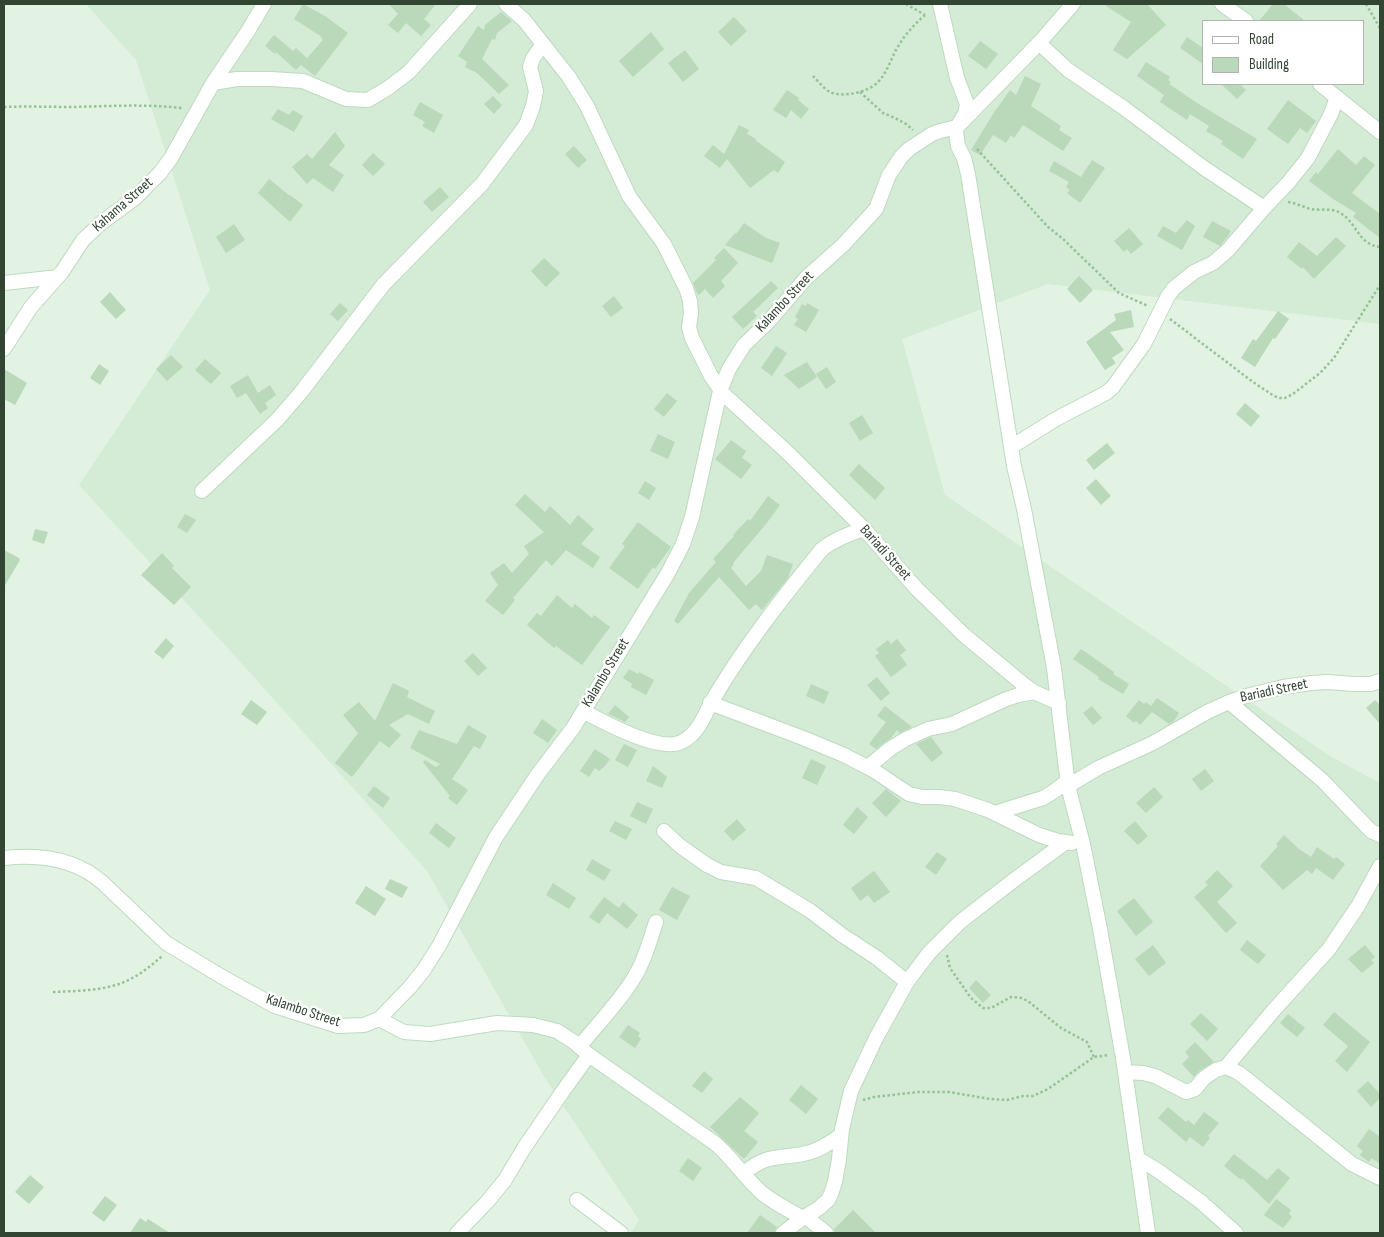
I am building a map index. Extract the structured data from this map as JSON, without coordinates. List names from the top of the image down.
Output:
{
  "streets": {
    "street": ["Kahama Street", "Kalambo Street", "Bariadi Street"]
  },
  "crossings": [
    ["Kalambo Street", "Bariadi Street"]
  ],
  "legend": ["Road", "Building"]
}
